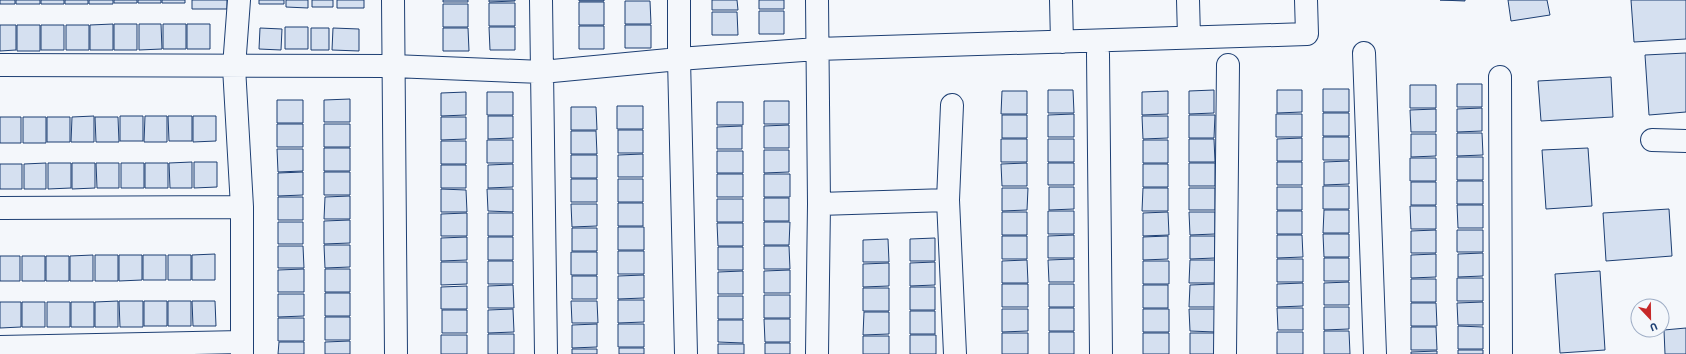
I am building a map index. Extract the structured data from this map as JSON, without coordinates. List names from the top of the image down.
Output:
{
  "north": "bottom"
}
